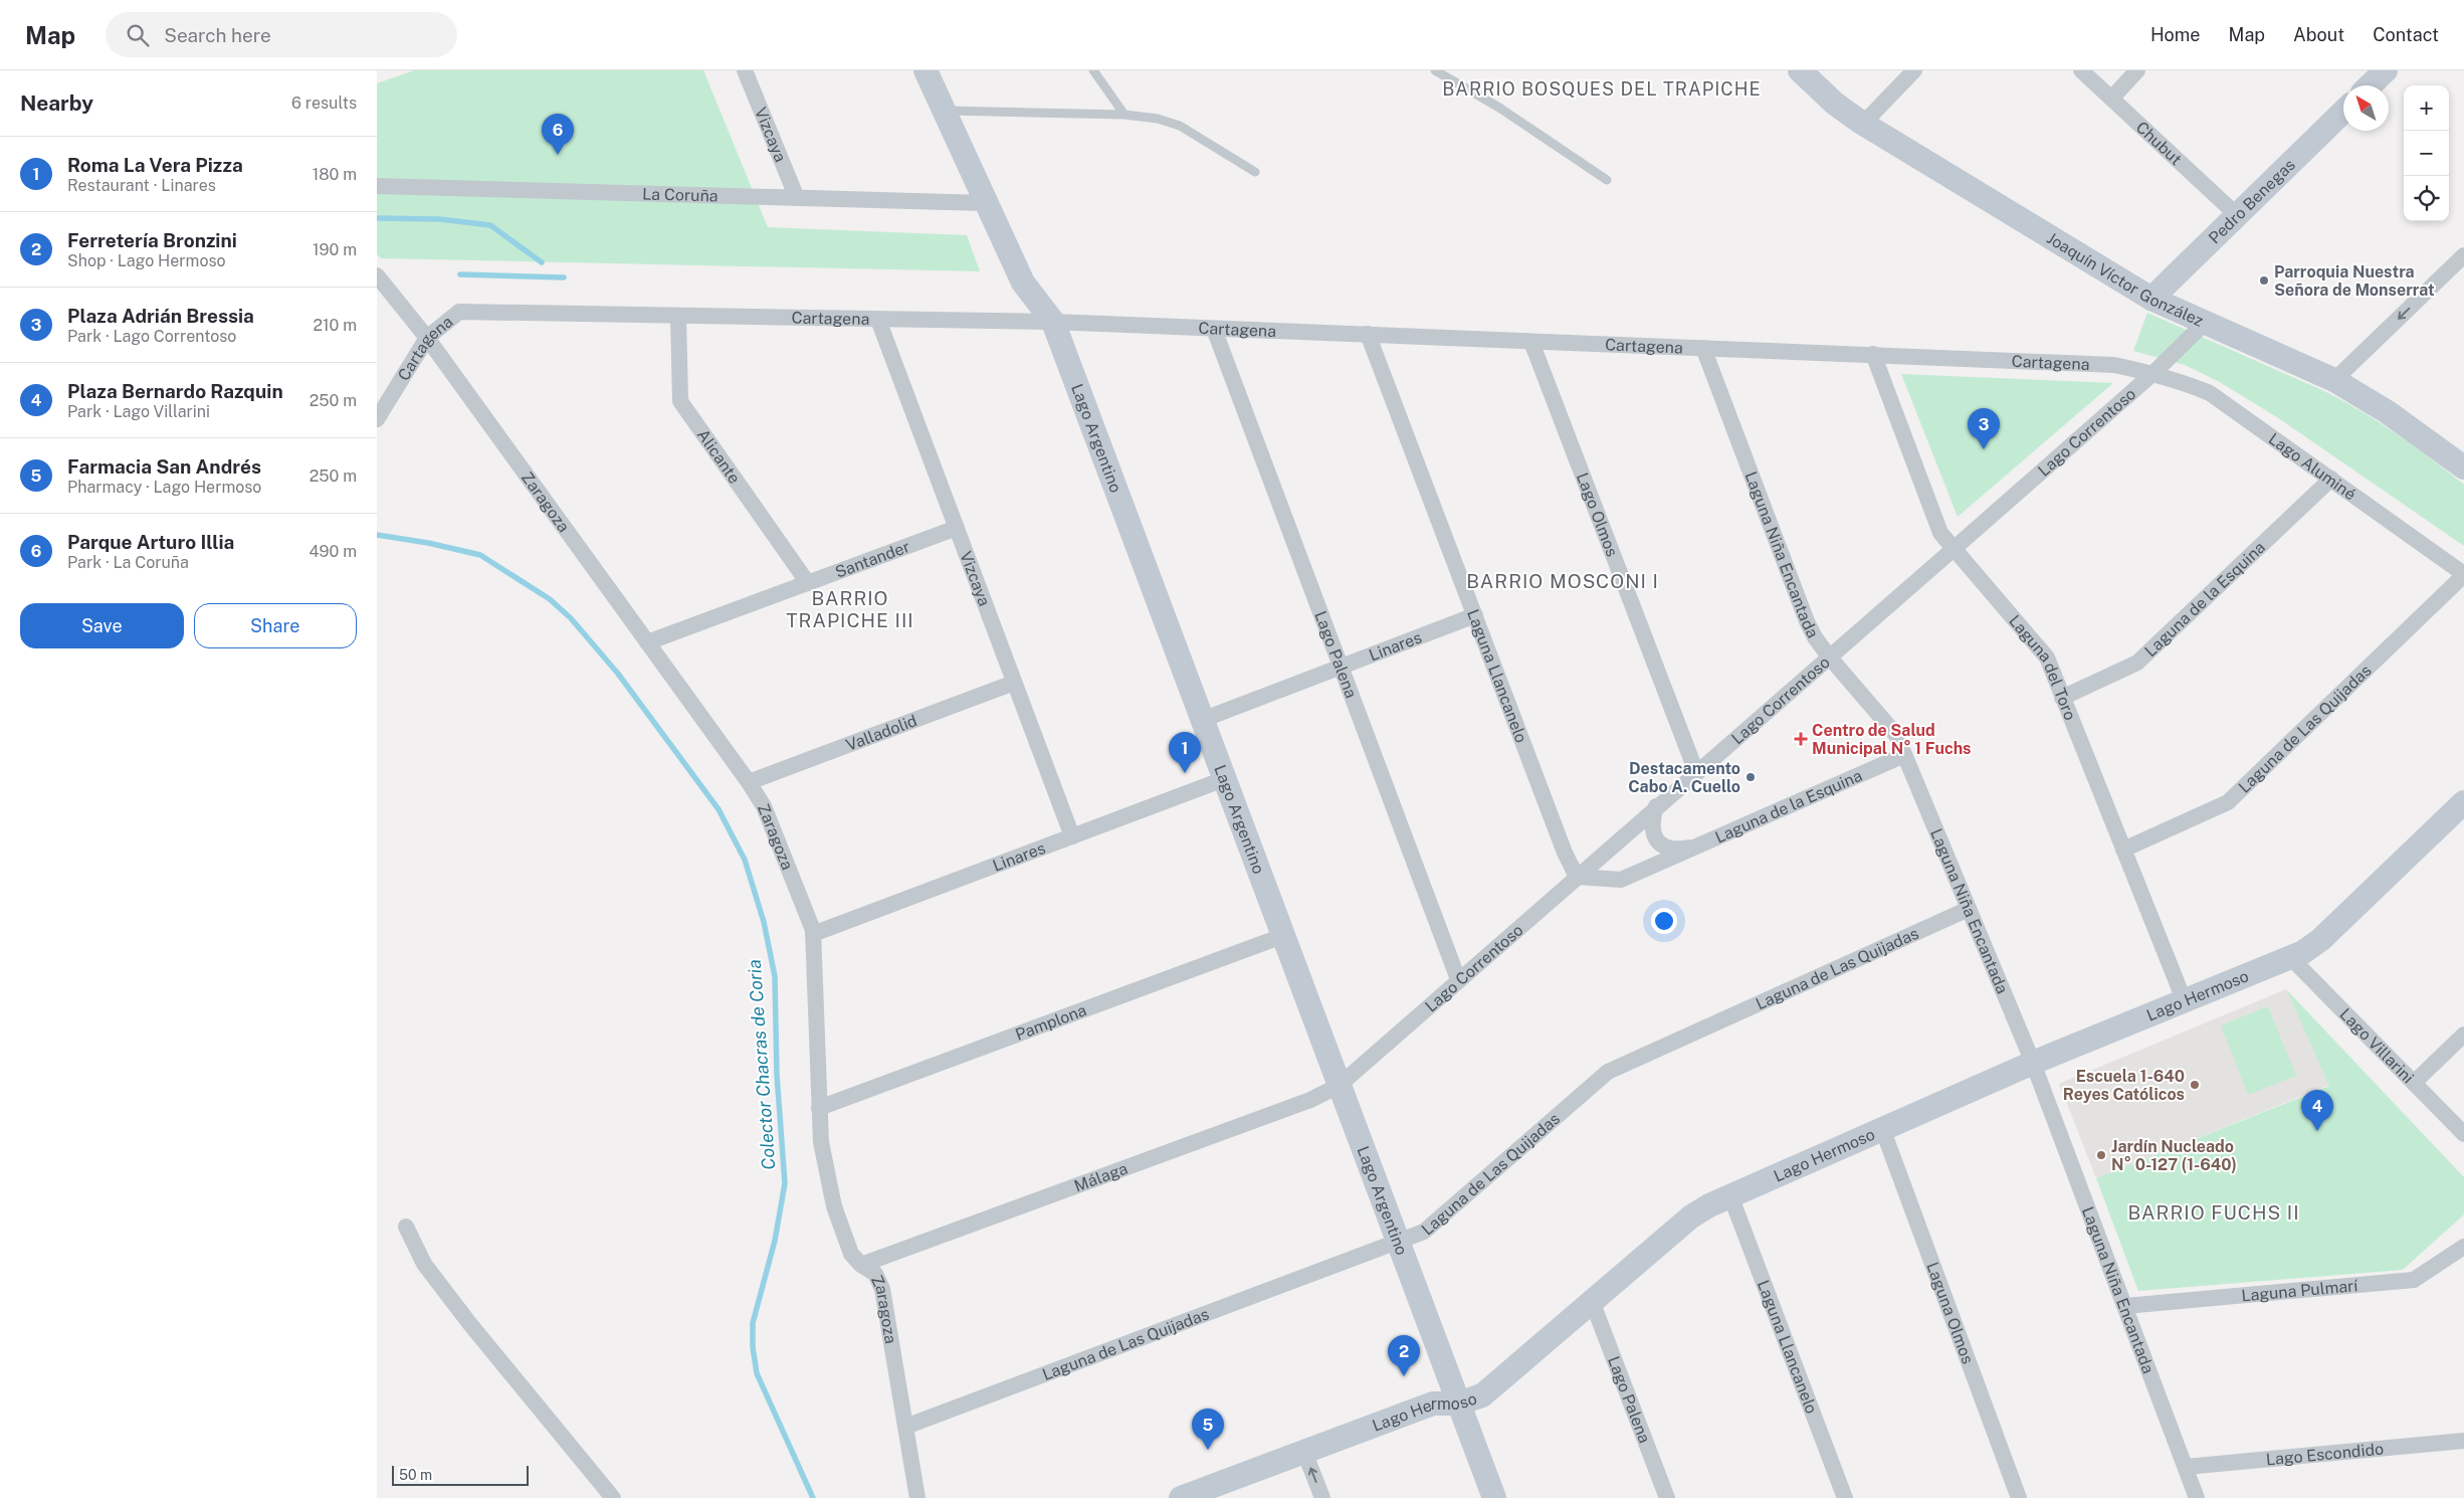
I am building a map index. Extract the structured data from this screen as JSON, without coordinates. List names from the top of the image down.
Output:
{
  "streets": {
    "street": [
      "Vizcaya",
      "Chubut",
      "La Coruña",
      "Pedro Benegas",
      "Joaquín Víctor González",
      "Cartagena",
      "Lago Correntoso",
      "Lago Argentino",
      "Alicante",
      "Lago Aluminé",
      "Zaragoza",
      "Lago Olmos",
      "Laguna Niña Encantada",
      "Santander",
      "Laguna de la Esquina",
      "Linares",
      "Lago Palena",
      "Laguna del Toro",
      "Laguna Llancanelo",
      "Laguna de Las Quijadas",
      "Valladolid",
      "Lago Hermoso",
      "Pamplona",
      "Lago Villarini",
      "Málaga",
      "Laguna Pulmarí",
      "Laguna Olmos",
      "Lago Escondido"
    ]
  },
  "crossings": [
    ["Vizcaya", "La Coruña"],
    ["Vizcaya", "Cartagena"],
    ["Vizcaya", "Santander"],
    ["Vizcaya", "Linares"],
    ["Vizcaya", "Valladolid"],
    ["Chubut", "Pedro Benegas"],
    ["La Coruña", "Lago Argentino"],
    ["Pedro Benegas", "Joaquín Víctor González"],
    ["Joaquín Víctor González", "Lago Correntoso"],
    ["Cartagena", "Lago Correntoso"],
    ["Cartagena", "Lago Argentino"],
    ["Cartagena", "Alicante"],
    ["Cartagena", "Lago Aluminé"],
    ["Cartagena", "Zaragoza"],
    ["Cartagena", "Lago Olmos"],
    ["Cartagena", "Laguna Niña Encantada"],
    ["Cartagena", "Lago Palena"],
    ["Cartagena", "Laguna del Toro"],
    ["Cartagena", "Laguna Llancanelo"],
    ["Lago Correntoso", "Lago Argentino"],
    ["Lago Correntoso", "Lago Aluminé"],
    ["Lago Correntoso", "Lago Olmos"],
    ["Lago Correntoso", "Laguna Niña Encantada"],
    ["Lago Correntoso", "Laguna de la Esquina"],
    ["Lago Correntoso", "Lago Palena"],
    ["Lago Correntoso", "Laguna del Toro"],
    ["Lago Correntoso", "Laguna Llancanelo"],
    ["Lago Correntoso", "Málaga"],
    ["Lago Argentino", "Linares"],
    ["Lago Argentino", "Laguna de Las Quijadas"],
    ["Lago Argentino", "Lago Hermoso"],
    ["Lago Argentino", "Pamplona"],
    ["Lago Argentino", "Málaga"],
    ["Alicante", "Santander"],
    ["Lago Aluminé", "Laguna de la Esquina"],
    ["Lago Aluminé", "Laguna de Las Quijadas"],
    ["Zaragoza", "Santander"],
    ["Zaragoza", "Linares"],
    ["Zaragoza", "Laguna de Las Quijadas"],
    ["Zaragoza", "Valladolid"],
    ["Zaragoza", "Pamplona"],
    ["Zaragoza", "Málaga"],
    ["Laguna Niña Encantada", "Laguna de la Esquina"],
    ["Laguna Niña Encantada", "Laguna de Las Quijadas"],
    ["Laguna Niña Encantada", "Lago Hermoso"],
    ["Laguna Niña Encantada", "Laguna Pulmarí"],
    ["Laguna Niña Encantada", "Lago Escondido"],
    ["Laguna de la Esquina", "Laguna del Toro"],
    ["Laguna de la Esquina", "Laguna Llancanelo"],
    ["Linares", "Lago Palena"],
    ["Linares", "Laguna Llancanelo"],
    ["Lago Palena", "Lago Hermoso"],
    ["Laguna del Toro", "Laguna de Las Quijadas"],
    ["Laguna del Toro", "Lago Hermoso"],
    ["Laguna Llancanelo", "Lago Hermoso"],
    ["Lago Hermoso", "Lago Villarini"],
    ["Lago Hermoso", "Laguna Olmos"]
  ],
  "districts": [
    "BARRIO BOSQUES DEL TRAPICHE",
    "BARRIO MOSCONI I",
    "BARRIO TRAPICHE III",
    "BARRIO FUCHS II"
  ],
  "water": ["Colector Chacras de Coria"],
  "places": {
    "other": [
      "Parroquia Nuestra Señora de Monserrat",
      "Destacamento Cabo A. Cuello",
      "Escuela 1-640 Reyes Católicos",
      "Jardín Nucleado N° 0-127 (1-640)"
    ],
    "health": ["Centro de Salud Municipal N° 1 Fuchs"]
  },
  "scale_bar": "50 m",
  "north": "top left",
  "page": {
    "header": "Map",
    "search": "Search here",
    "nav": [
      "Home",
      "Map",
      "About",
      "Contact"
    ],
    "heading": ["Nearby", "6 results"],
    "map_buttons": ["+", "−"],
    "pins": [
      "6",
      "3",
      "1",
      "4",
      "2",
      "5"
    ],
    "list": [
      {
        "mark": "1",
        "name": "Roma La Vera Pizza",
        "note": "Restaurant · Linares",
        "value": "180 m"
      },
      {
        "mark": "2",
        "name": "Ferretería Bronzini",
        "note": "Shop · Lago Hermoso",
        "value": "190 m"
      },
      {
        "mark": "3",
        "name": "Plaza Adrián Bressia",
        "note": "Park · Lago Correntoso",
        "value": "210 m"
      },
      {
        "mark": "4",
        "name": "Plaza Bernardo Razquin",
        "note": "Park · Lago Villarini",
        "value": "250 m"
      },
      {
        "mark": "5",
        "name": "Farmacia San Andrés",
        "note": "Pharmacy · Lago Hermoso",
        "value": "250 m"
      },
      {
        "mark": "6",
        "name": "Parque Arturo Illia",
        "note": "Park · La Coruña",
        "value": "490 m"
      }
    ],
    "buttons": ["Save", "Share"],
    "scale": "50 m"
  }
}
